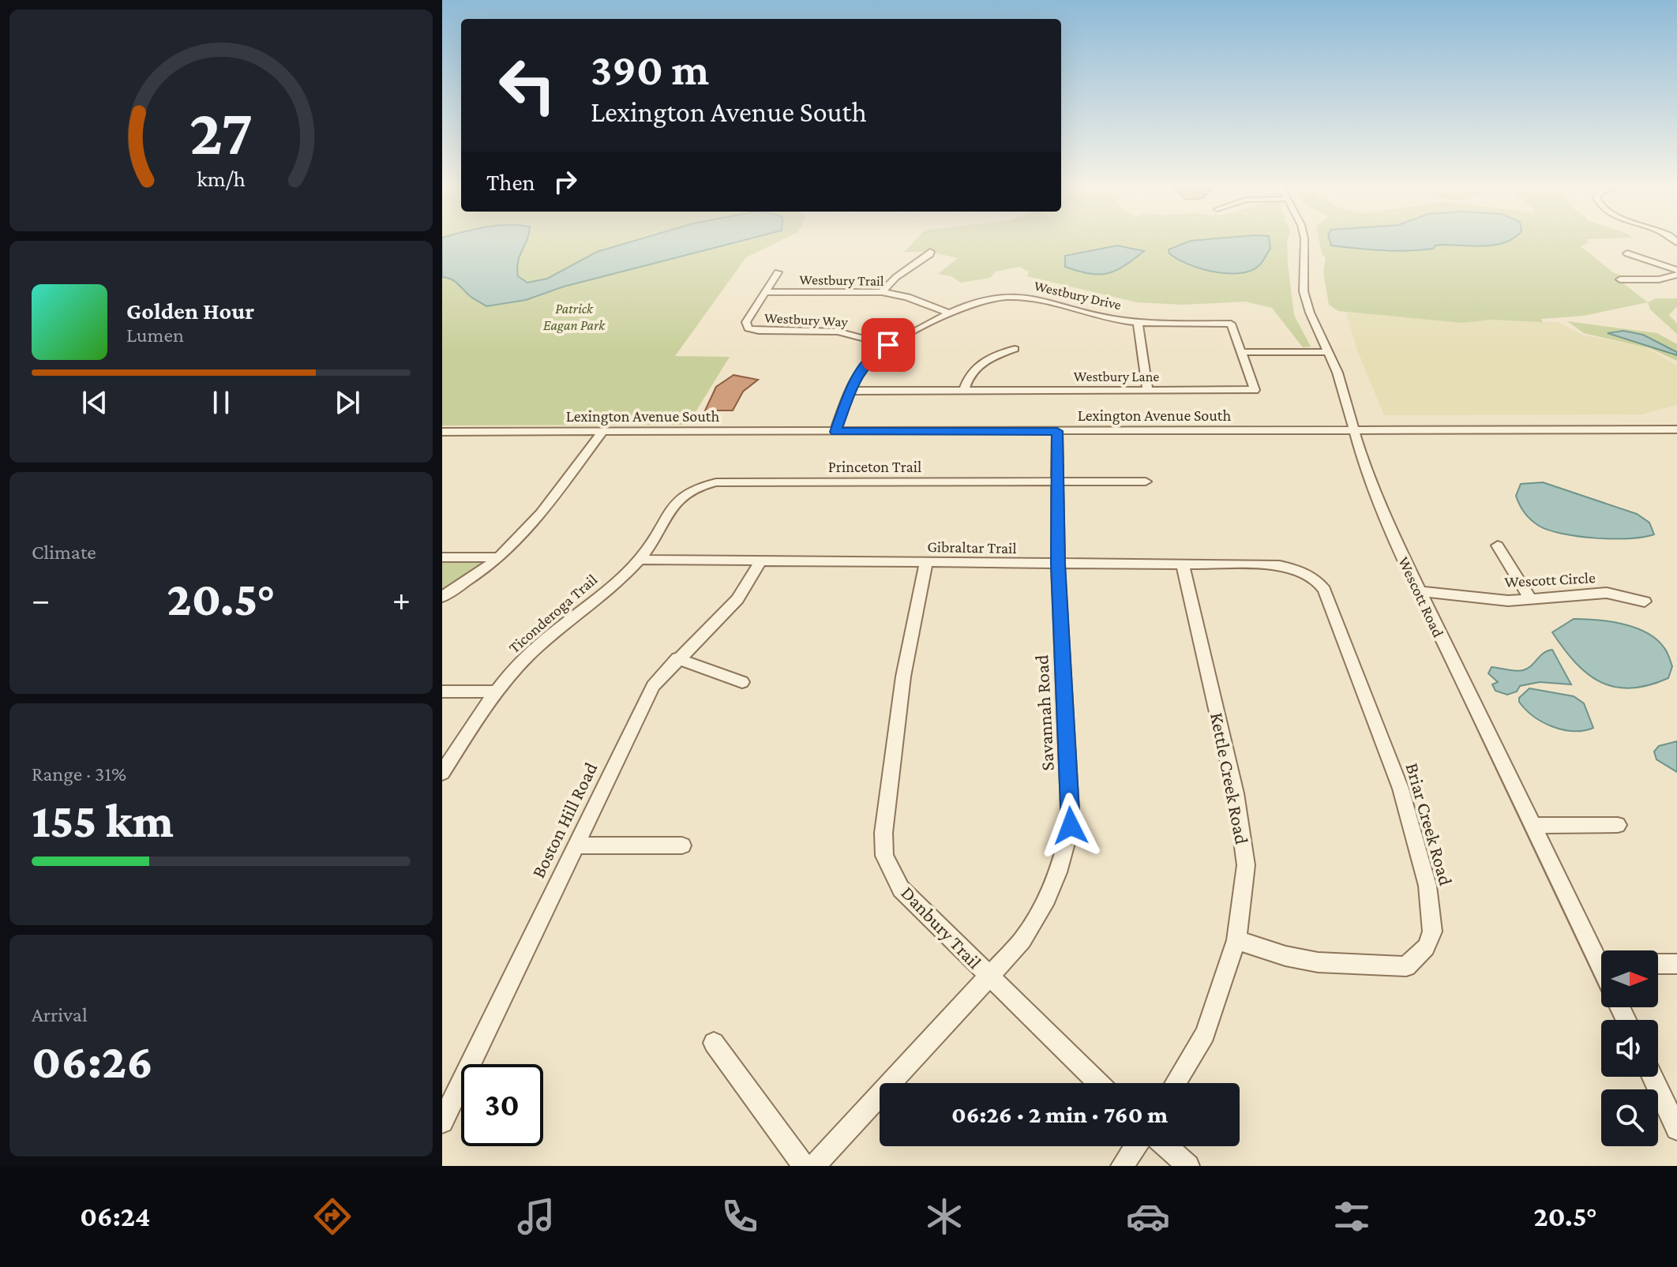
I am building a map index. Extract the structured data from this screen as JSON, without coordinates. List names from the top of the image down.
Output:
{
  "streets": {
    "street": [
      "Westbury Trail",
      "Westbury Drive",
      "Westbury Way",
      "Westbury Lane",
      "Lexington Avenue South",
      "Princeton Trail",
      "Gibraltar Trail",
      "Wescott Circle",
      "Wescott Road",
      "Ticonderoga Trail",
      "Savannah Road",
      "Kettle Creek Road",
      "Boston Hill Road",
      "Briar Creek Road",
      "Danbury Trail"
    ]
  },
  "crossings": [
    ["Westbury Trail", "Westbury Drive"],
    ["Westbury Trail", "Westbury Way"],
    ["Westbury Drive", "Westbury Way"],
    ["Westbury Drive", "Westbury Lane"],
    ["Westbury Drive", "Lexington Avenue South"],
    ["Lexington Avenue South", "Wescott Road"],
    ["Lexington Avenue South", "Savannah Road"],
    ["Princeton Trail", "Ticonderoga Trail"],
    ["Princeton Trail", "Savannah Road"],
    ["Gibraltar Trail", "Ticonderoga Trail"],
    ["Gibraltar Trail", "Savannah Road"],
    ["Gibraltar Trail", "Kettle Creek Road"],
    ["Gibraltar Trail", "Boston Hill Road"],
    ["Gibraltar Trail", "Briar Creek Road"],
    ["Gibraltar Trail", "Danbury Trail"],
    ["Wescott Circle", "Wescott Road"],
    ["Savannah Road", "Danbury Trail"],
    ["Kettle Creek Road", "Briar Creek Road"]
  ],
  "parks": ["Patrick Eagan Park"],
  "north": "right",
  "page": {
    "turn": ["390 m", "Lexington Avenue South"],
    "then": "Then",
    "song": ["Golden Hour", "Lumen"],
    "tile": [
      "Climate",
      ["Range · 31%", "155 km"],
      ["Arrival", "06:26"]
    ],
    "heat": ["−", "20.5°", "+"],
    "limit": "30",
    "trip": "06:26 · 2 min · 760 m",
    "tabs": ["06:24", "20.5°"],
    "gauge": ["27", "km/h"]
  }
}
